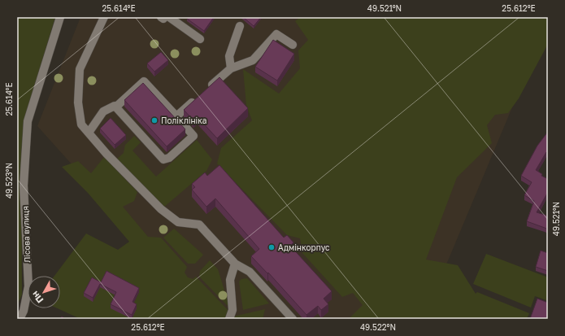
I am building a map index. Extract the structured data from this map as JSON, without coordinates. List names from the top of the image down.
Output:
{
  "streets": {
    "street": ["Лісова вулиця"]
  },
  "places": ["Поліклініка", "Адмінкорпус"],
  "north": "bottom left",
  "coordinates": [
    "25.614°E",
    "49.521°N",
    "25.612°E",
    "49.523°N",
    "49.522°N"
  ]
}
